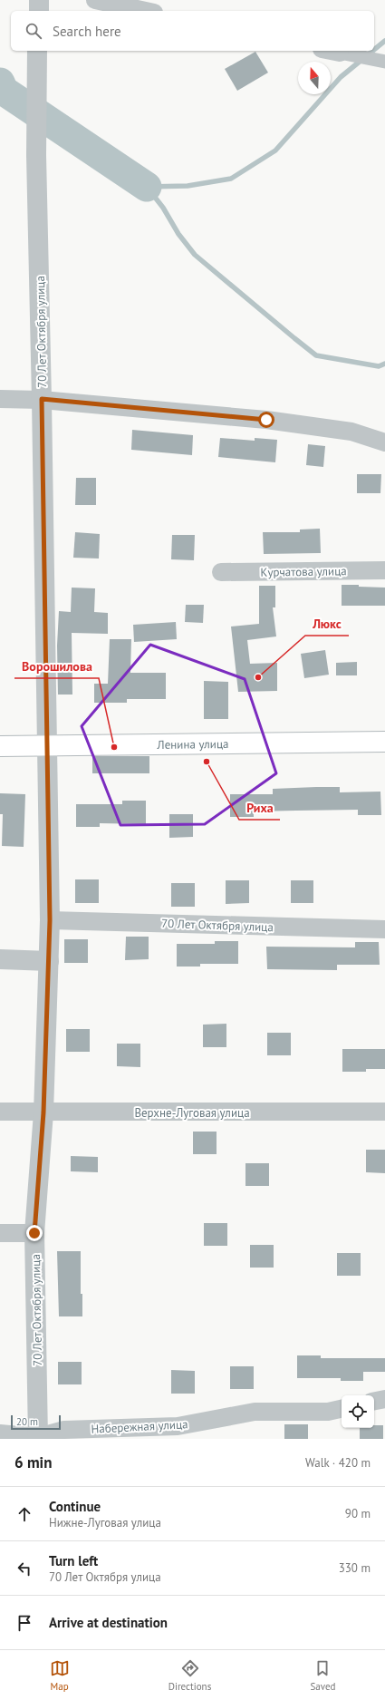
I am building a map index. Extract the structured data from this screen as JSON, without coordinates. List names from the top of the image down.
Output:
{
  "streets": {
    "main road": ["Ленина улица"],
    "street": [
      "70 Лет Октября улица",
      "Курчатова улица",
      "Верхне-Луговая улица",
      "Набережная улица"
    ]
  },
  "crossings": [
    ["70 Лет Октября улица", "Ленина улица"],
    ["70 Лет Октября улица", "Верхне-Луговая улица"],
    ["70 Лет Октября улица", "Набережная улица"]
  ],
  "places": ["Люкс", "Ворошилова", "Риха"],
  "scale_bar": "20 m",
  "north": "top",
  "page": {
    "search": "Search here",
    "scale": "20 m",
    "heading": ["6 min", "Walk · 420 m"],
    "list": [
      ["Continue", "Нижне-Луговая улица", "90 m"],
      ["Turn left", "70 Лет Октября улица", "330 m"],
      "Arrive at destination"
    ],
    "nav": ["Map", "Directions", "Saved"]
  }
}
